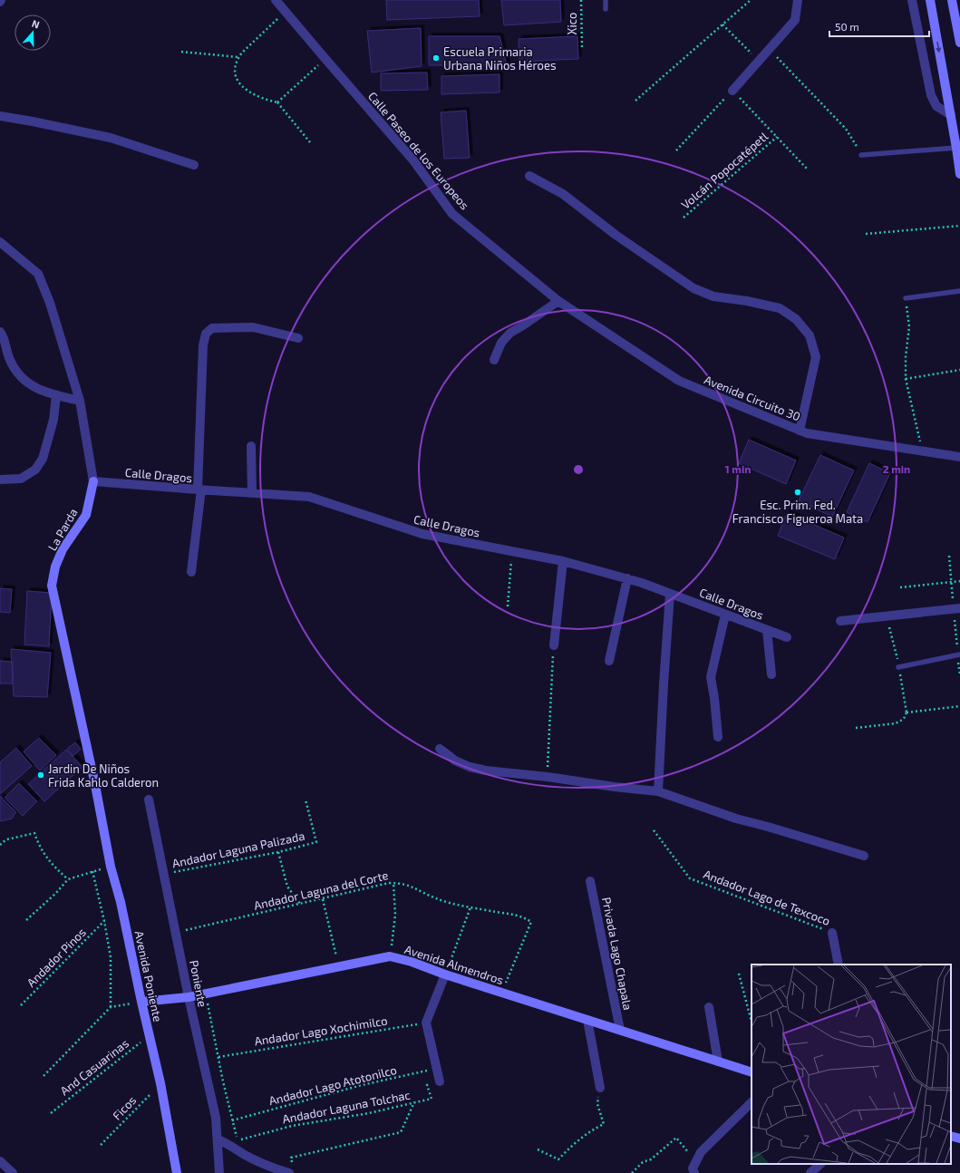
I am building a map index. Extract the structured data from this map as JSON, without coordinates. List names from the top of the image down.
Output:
{
  "streets": {
    "street": [
      "Calle Paseo de los Europeos",
      "Avenida Circuito 30",
      "Calle Dragos",
      "La Parda",
      "Privada Lago Chapala",
      "Avenida Almendros",
      "Avenida Poniente",
      "Poniente"
    ],
    "path": [
      "Xico",
      "Volcán Popocatépetl",
      "Andador Laguna Palizada",
      "Andador Laguna del Corte",
      "Andador Lago de Texcoco",
      "Andador Pinos",
      "Andador Lago Xochimilco",
      "And Casuarinas",
      "Andador Lago Atotonilco",
      "Andador Laguna Tolchac",
      "Ficos"
    ]
  },
  "crossings": [
    ["Calle Paseo de los Europeos", "Avenida Circuito 30"],
    ["Calle Dragos", "La Parda"],
    ["La Parda", "Avenida Poniente"],
    ["Andador Laguna Palizada", "Poniente"],
    ["Andador Laguna del Corte", "Avenida Almendros"],
    ["Andador Laguna del Corte", "Poniente"],
    ["Privada Lago Chapala", "Avenida Almendros"],
    ["Avenida Almendros", "Avenida Poniente"],
    ["Avenida Almendros", "Poniente"],
    ["Avenida Poniente", "And Casuarinas"],
    ["Avenida Poniente", "Ficos"],
    ["Andador Lago Atotonilco", "Andador Laguna Tolchac"]
  ],
  "places": ["Escuela Primaria Urbana Niños Héroes", "Esc. Prim. Fed. Francisco Figueroa Mata", "Jardin De Niños Frida Kahlo Calderon"],
  "scale_bar": "50 m",
  "north": "top",
  "rings": ["1 min", "2 min"]
}
